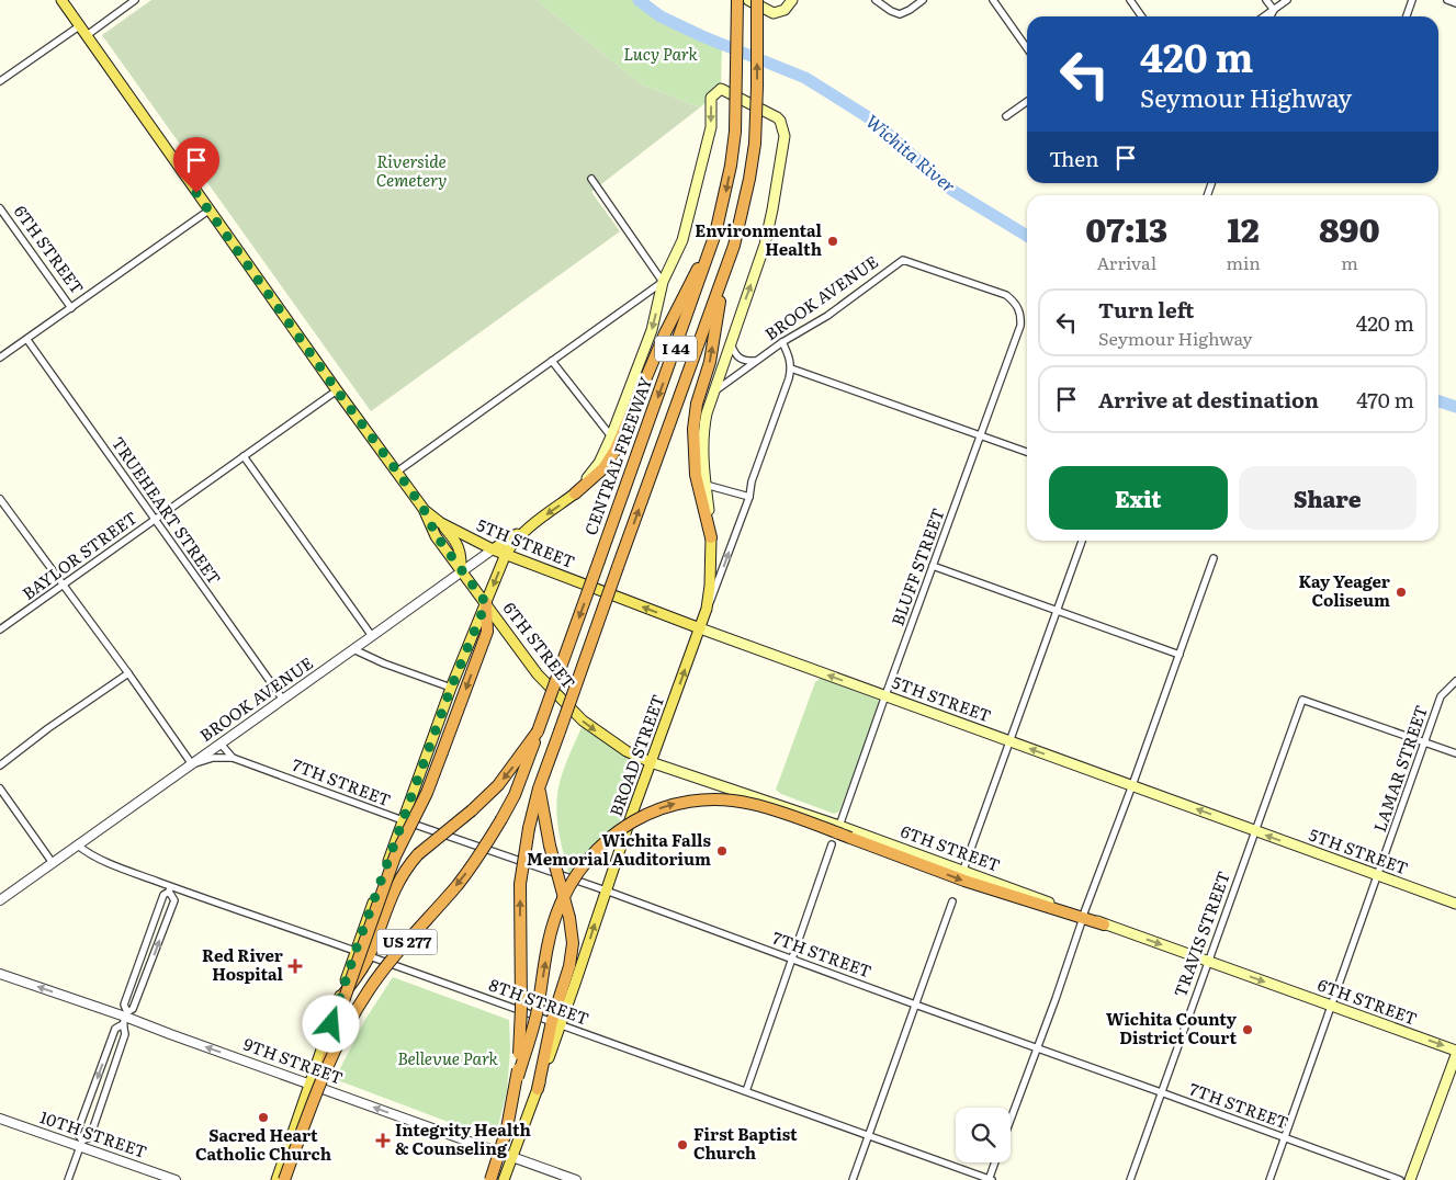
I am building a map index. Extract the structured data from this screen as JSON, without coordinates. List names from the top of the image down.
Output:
{
  "streets": {
    "highway": ["I 44", "CENTRAL FREEWAY", "US 277"],
    "main road": [
      "6TH STREET",
      "BROOK AVENUE",
      "5TH STREET",
      "BROAD STREET"
    ],
    "street": [
      "TRUEHEART STREET",
      "BAYLOR STREET",
      "BLUFF STREET",
      "LAMAR STREET",
      "7TH STREET",
      "TRAVIS STREET",
      "8TH STREET",
      "9TH STREET",
      "10TH STREET"
    ]
  },
  "crossings": [
    ["6TH STREET", "BROOK AVENUE"],
    ["6TH STREET", "5TH STREET"],
    ["6TH STREET", "BLUFF STREET"],
    ["6TH STREET", "BROAD STREET"],
    ["6TH STREET", "LAMAR STREET"],
    ["6TH STREET", "TRAVIS STREET"],
    ["BROOK AVENUE", "CENTRAL FREEWAY"],
    ["BROOK AVENUE", "TRUEHEART STREET"],
    ["BROOK AVENUE", "5TH STREET"],
    ["BROOK AVENUE", "BLUFF STREET"],
    ["BROOK AVENUE", "7TH STREET"],
    ["BROOK AVENUE", "8TH STREET"],
    ["CENTRAL FREEWAY", "US 277"],
    ["TRUEHEART STREET", "BAYLOR STREET"],
    ["5TH STREET", "BLUFF STREET"],
    ["5TH STREET", "BROAD STREET"],
    ["5TH STREET", "LAMAR STREET"],
    ["5TH STREET", "TRAVIS STREET"],
    ["BROAD STREET", "7TH STREET"],
    ["BROAD STREET", "8TH STREET"],
    ["LAMAR STREET", "7TH STREET"],
    ["LAMAR STREET", "TRAVIS STREET"],
    ["7TH STREET", "TRAVIS STREET"]
  ],
  "one_way": [
    "6TH STREET",
    "5TH STREET",
    "BROAD STREET",
    "9TH STREET"
  ],
  "water": ["Wichita River"],
  "parks": ["Lucy Park", "Riverside Cemetery", "Bellevue Park"],
  "places": {
    "other": [
      "Environmental Health",
      "Kay Yeager Coliseum",
      "Wichita Falls Memorial Auditorium",
      "Wichita County District Court",
      "Sacred Heart Catholic Church",
      "First Baptist Church"
    ],
    "health": ["Red River Hospital", "Integrity Health & Counseling"]
  },
  "page": {
    "turn": ["420 m", "Seymour Highway"],
    "then": "Then",
    "eta": [
      "07:13",
      "Arrival",
      "12",
      "min",
      "890",
      "m"
    ],
    "list": [
      {
        "name": "Turn left",
        "note": "Seymour Highway",
        "value": "420 m"
      },
      {
        "name": "Arrive at destination",
        "value": "470 m"
      }
    ],
    "buttons": ["Exit", "Share"]
  }
}
